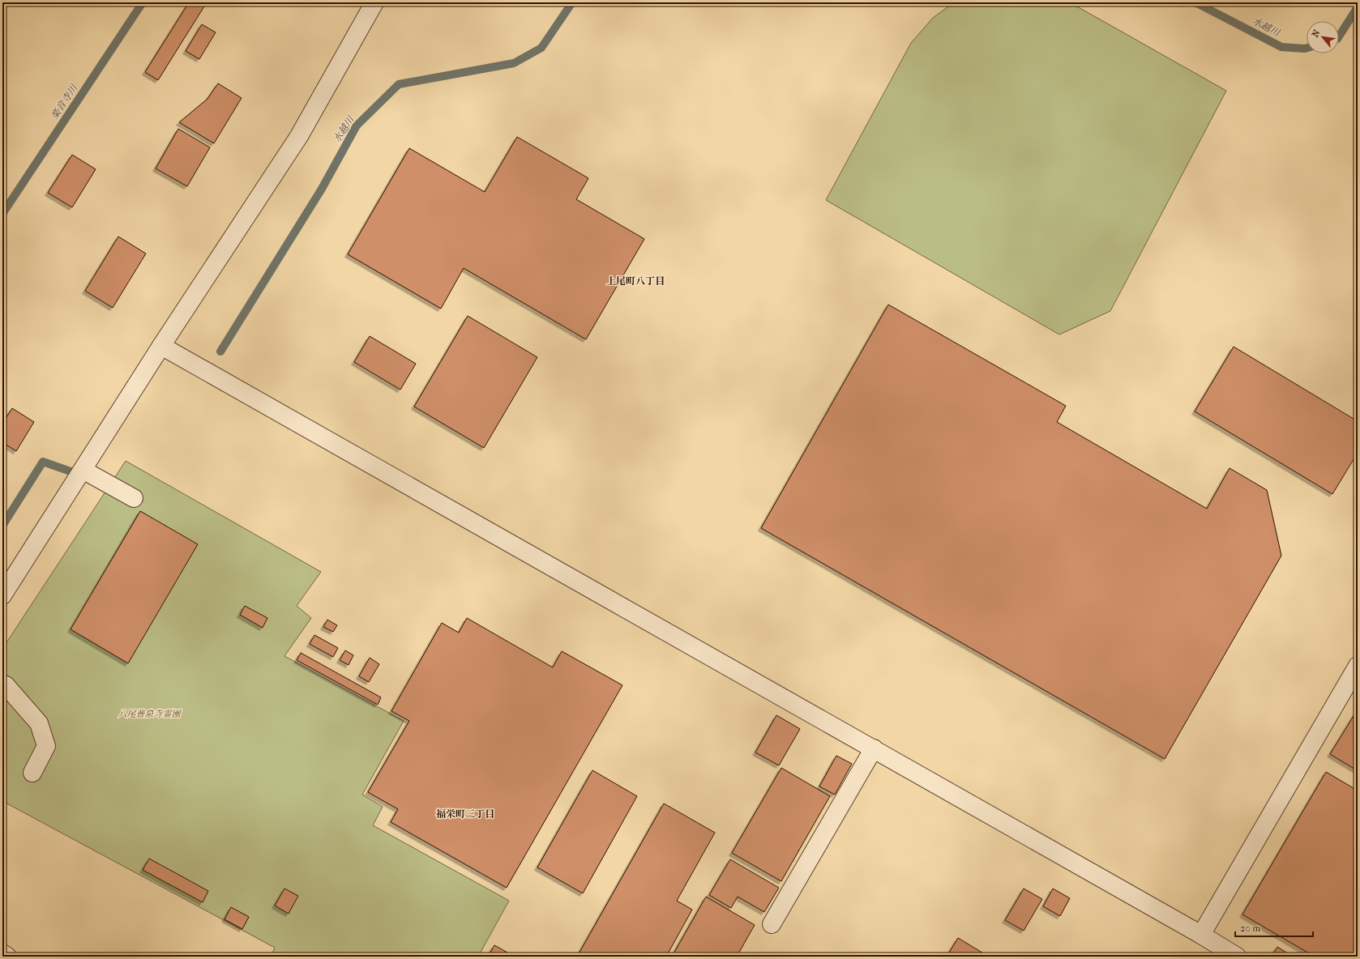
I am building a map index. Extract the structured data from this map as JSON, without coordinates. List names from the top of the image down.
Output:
{
  "districts": ["上尾町八丁目", "福栄町三丁目"],
  "water": ["水越川", "楽音寺川"],
  "parks": ["八尾普泉寺霊園"],
  "scale_bar": "20 m",
  "north": "top left"
}
